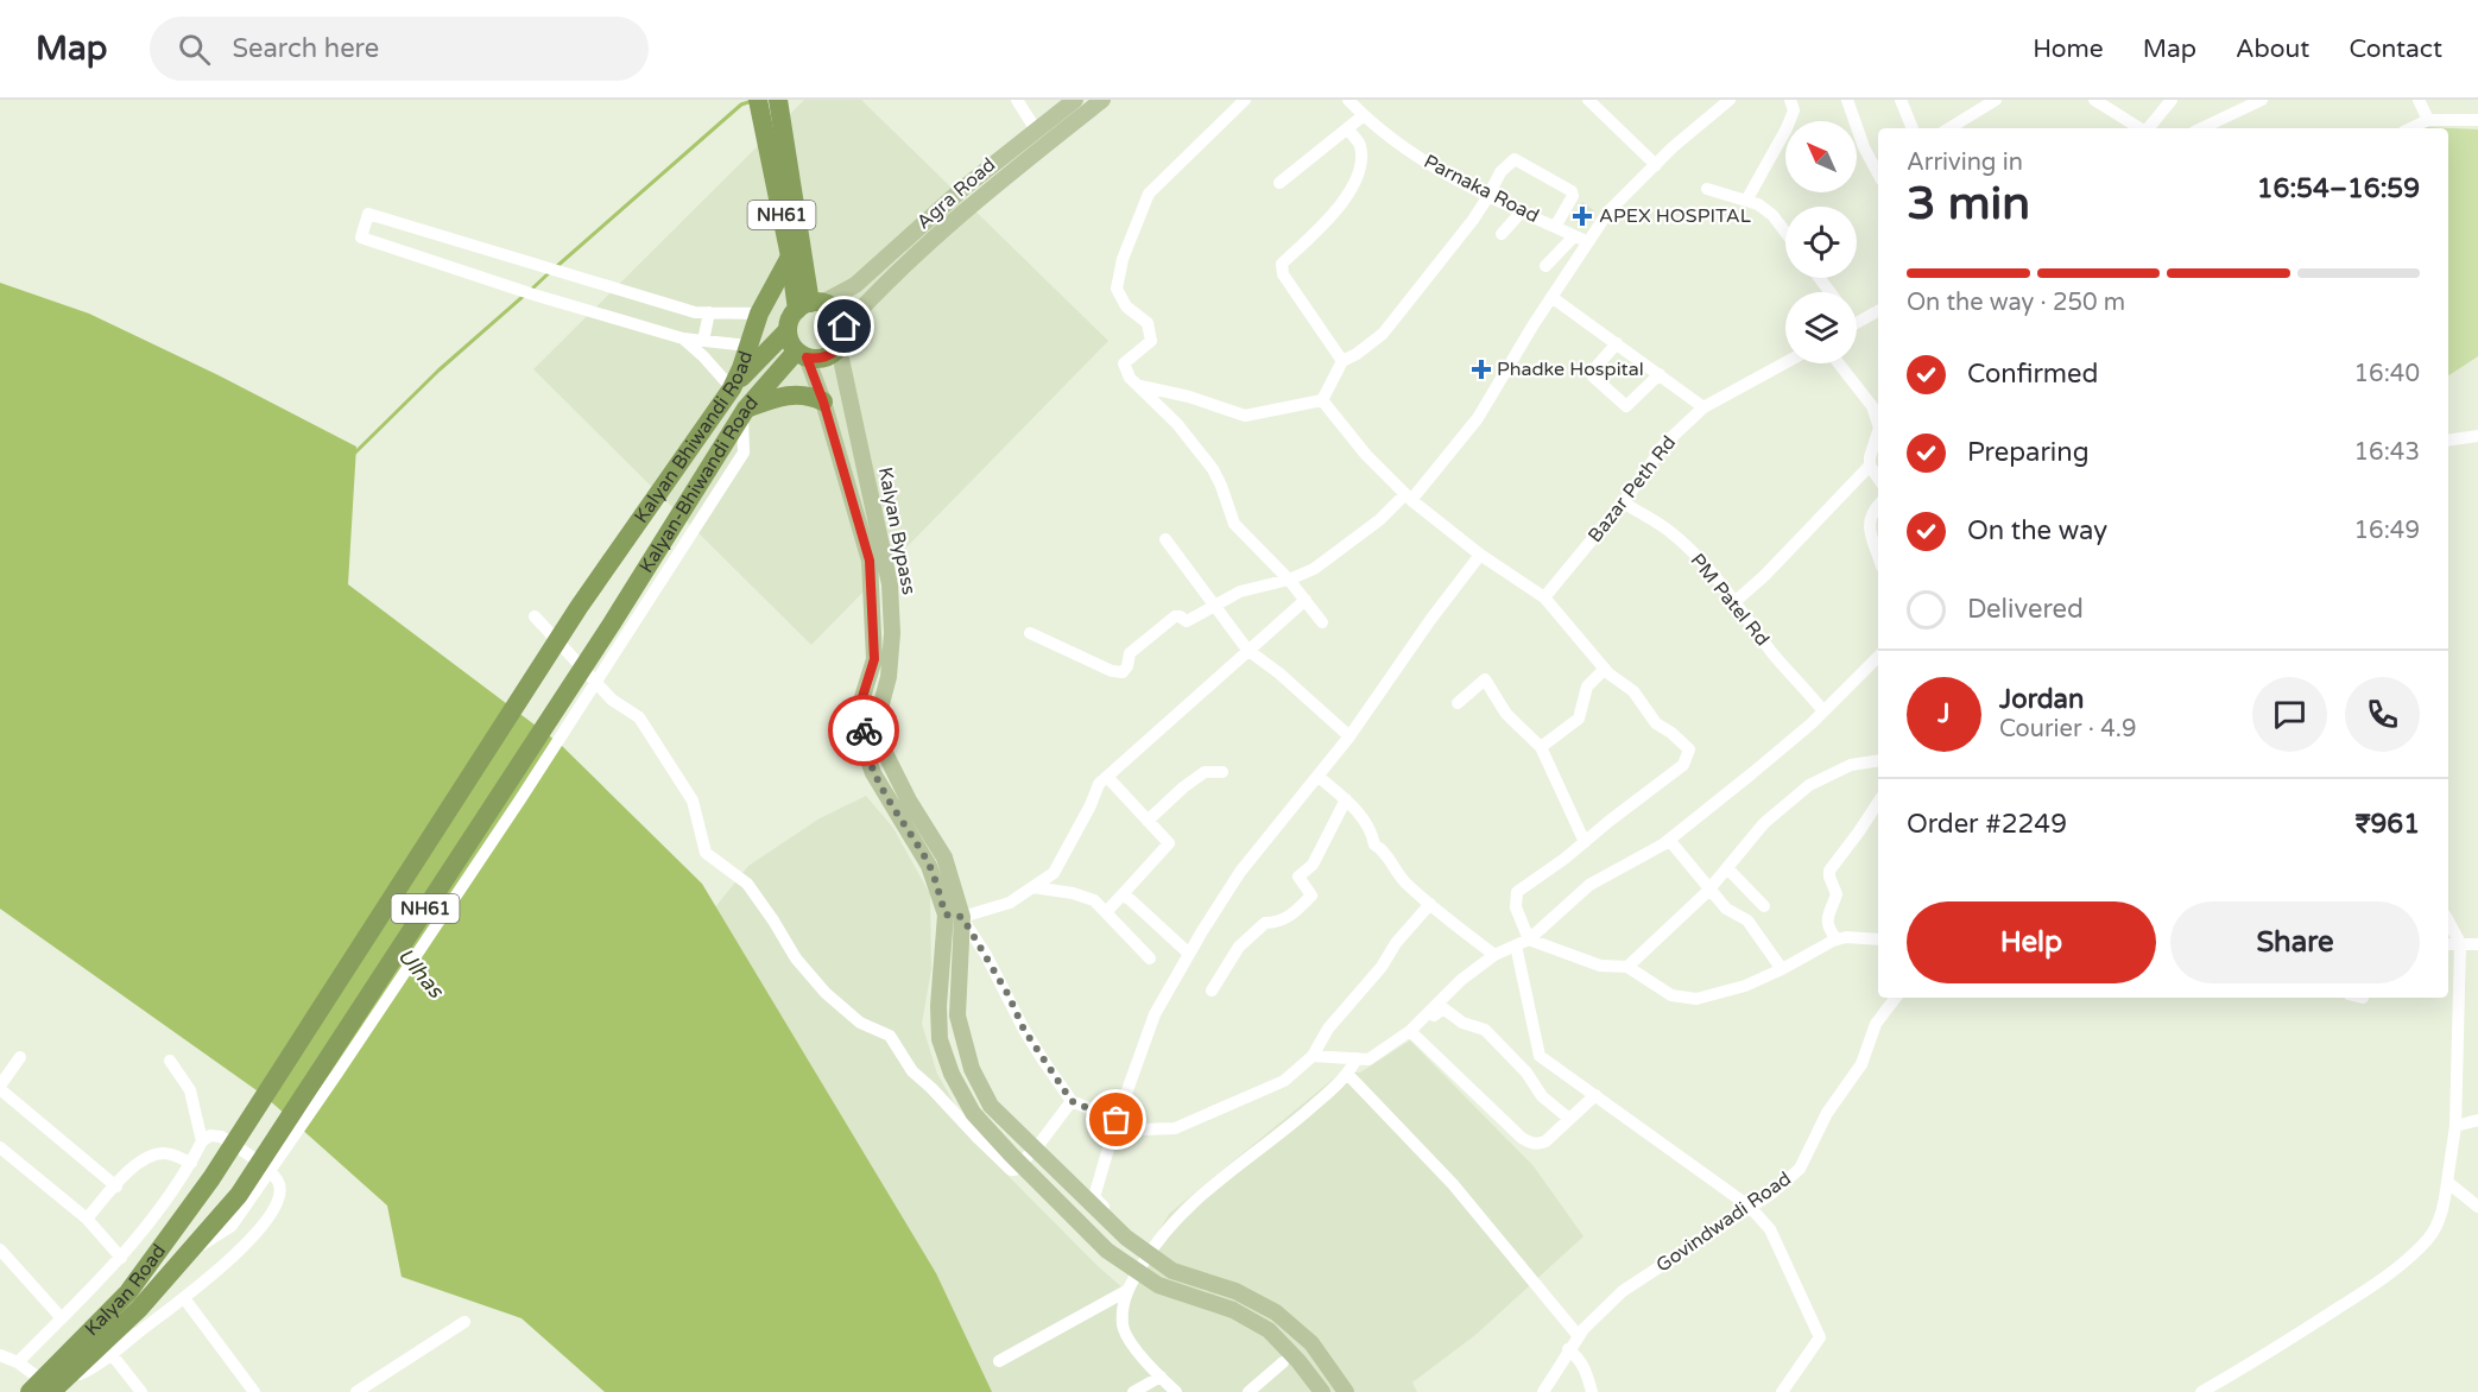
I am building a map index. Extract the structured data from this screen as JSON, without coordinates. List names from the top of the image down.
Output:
{
  "streets": {
    "highway": [
      "NH61",
      "Kalyan Bhiwandi Road",
      "Kalyan-Bhiwandi Road",
      "Kalyan Road"
    ],
    "main road": ["Agra Road", "Kalyan Bypass"],
    "street": [
      "Parnaka Road",
      "Bazar Peth Rd",
      "PM Patel Rd",
      "Govindwadi Road"
    ]
  },
  "crossings": [
    ["Agra Road", "NH61"],
    ["Agra Road", "Kalyan-Bhiwandi Road"],
    ["Agra Road", "Kalyan Bypass"],
    ["NH61", "Kalyan Bhiwandi Road"],
    ["NH61", "Kalyan-Bhiwandi Road"],
    ["NH61", "Kalyan Bypass"],
    ["NH61", "Kalyan Road"],
    ["Kalyan Bhiwandi Road", "Kalyan Road"],
    ["Kalyan-Bhiwandi Road", "Kalyan Bypass"],
    ["Bazar Peth Rd", "PM Patel Rd"]
  ],
  "water": ["Ulhas"],
  "places": {
    "health": ["APEX HOSPITAL", "Phadke Hospital"]
  },
  "north": "top left",
  "page": {
    "header": "Map",
    "search": "Search here",
    "nav": [
      "Home",
      "Map",
      "About",
      "Contact"
    ],
    "heading": ["3 min", "Arriving in", "16:54–16:59"],
    "panel": [
      "Jordan",
      "Courier · 4.9",
      "Order #2249",
      "₹961"
    ],
    "bar": "On the way · 250 m",
    "list": [
      ["Confirmed", "16:40"],
      ["Preparing", "16:43"],
      ["On the way", "16:49"],
      "Delivered"
    ],
    "round": "J",
    "buttons": ["Help", "Share"]
  }
}
